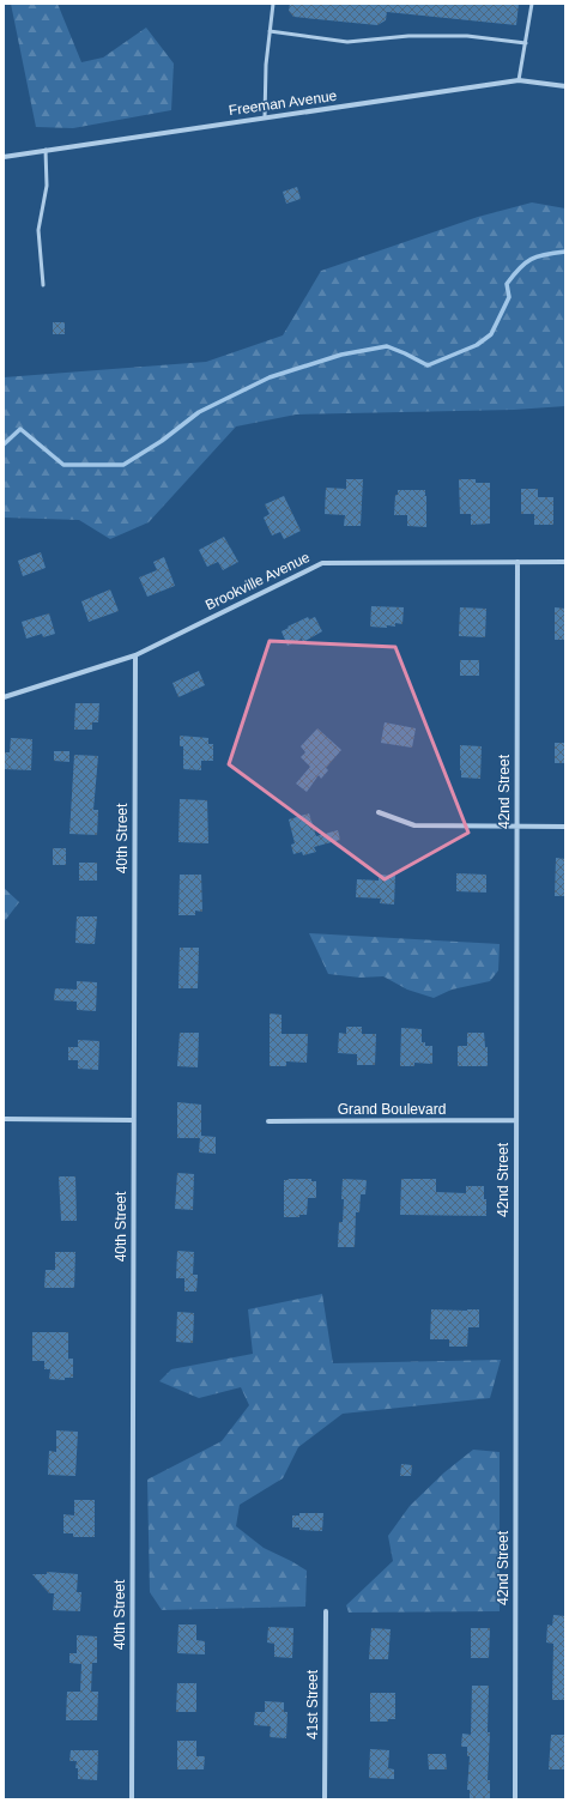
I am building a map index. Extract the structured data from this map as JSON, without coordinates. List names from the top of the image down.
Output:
{
  "streets": {
    "street": [
      "Freeman Avenue",
      "Brookville Avenue",
      "42nd Street",
      "40th Street",
      "Grand Boulevard",
      "41st Street"
    ]
  },
  "crossings": [
    ["Brookville Avenue", "42nd Street"],
    ["Brookville Avenue", "40th Street"],
    ["42nd Street", "Grand Boulevard"]
  ]
}
